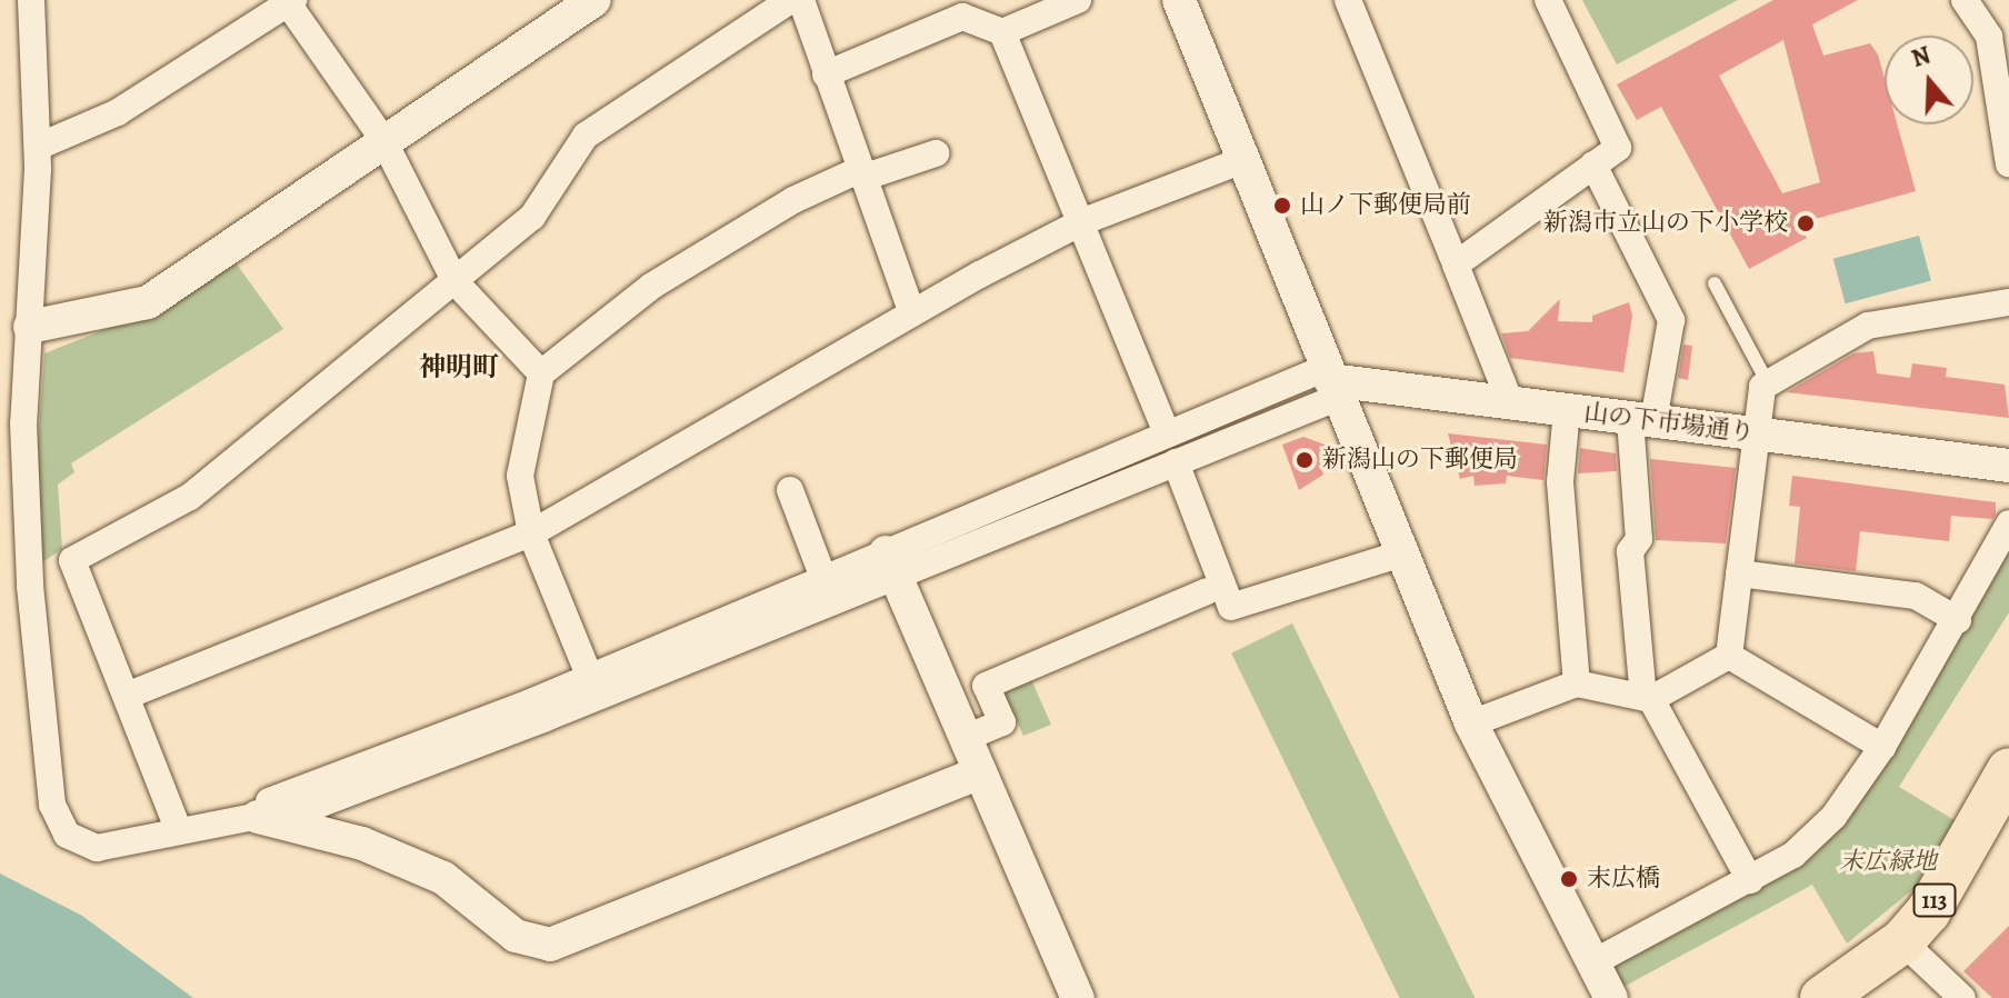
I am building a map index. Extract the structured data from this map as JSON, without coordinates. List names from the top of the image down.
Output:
{
  "streets": {
    "highway": ["113"],
    "street": ["山の下市場通り"]
  },
  "districts": ["神明町"],
  "parks": ["末広緑地"],
  "places": [
    "山ノ下郵便局前",
    "新潟市立山の下小学校",
    "新潟山の下郵便局",
    "末広橋"
  ],
  "north": "top"
}
